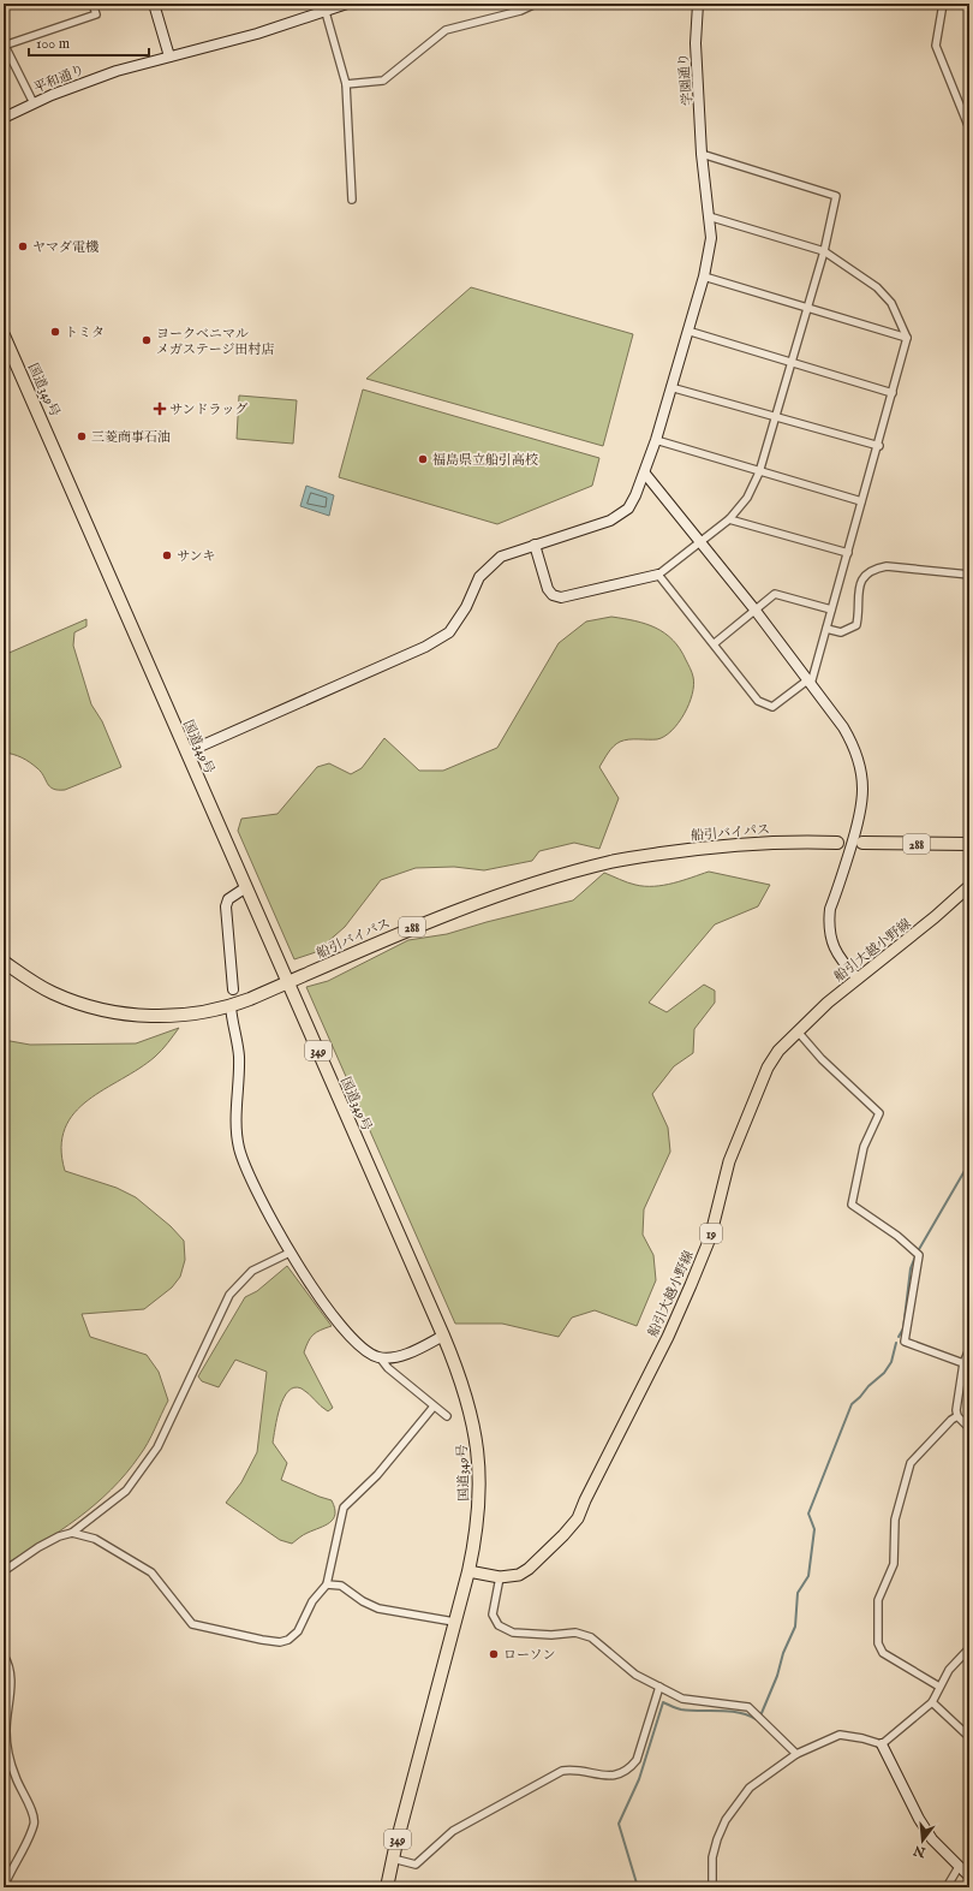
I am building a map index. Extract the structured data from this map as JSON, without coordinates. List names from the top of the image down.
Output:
{
  "streets": {
    "highway": [
      "国道349号",
      "船引バイパス",
      "288",
      "349"
    ],
    "main road": ["船引大越小野線", "19"],
    "street": ["平和通り", "学園通り"]
  },
  "crossings": [
    ["学園通り", "国道349号"],
    ["国道349号", "船引バイパス"],
    ["国道349号", "船引大越小野線"]
  ],
  "places": {
    "other": [
      "ヤマダ電機",
      "トミタ",
      "ヨークベニマル メガステージ田村店",
      "三菱商事石油",
      "福島県立船引高校",
      "サンキ",
      "ローソン"
    ],
    "health": ["サンドラッグ"]
  },
  "scale_bar": "100 m",
  "north": "bottom"
}
